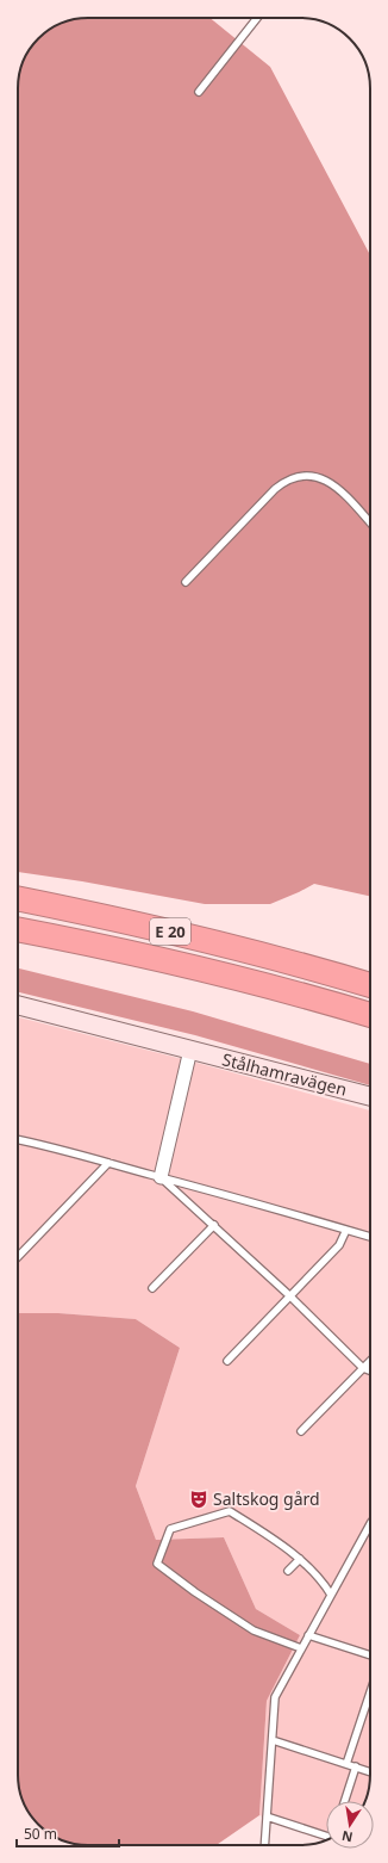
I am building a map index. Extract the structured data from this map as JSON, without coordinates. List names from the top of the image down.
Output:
{
  "streets": {
    "highway": ["E 20"],
    "main road": ["Stålhamravägen"]
  },
  "places": {
    "theatre": ["Saltskog gård"]
  },
  "scale_bar": "50 m",
  "north": "bottom"
}
